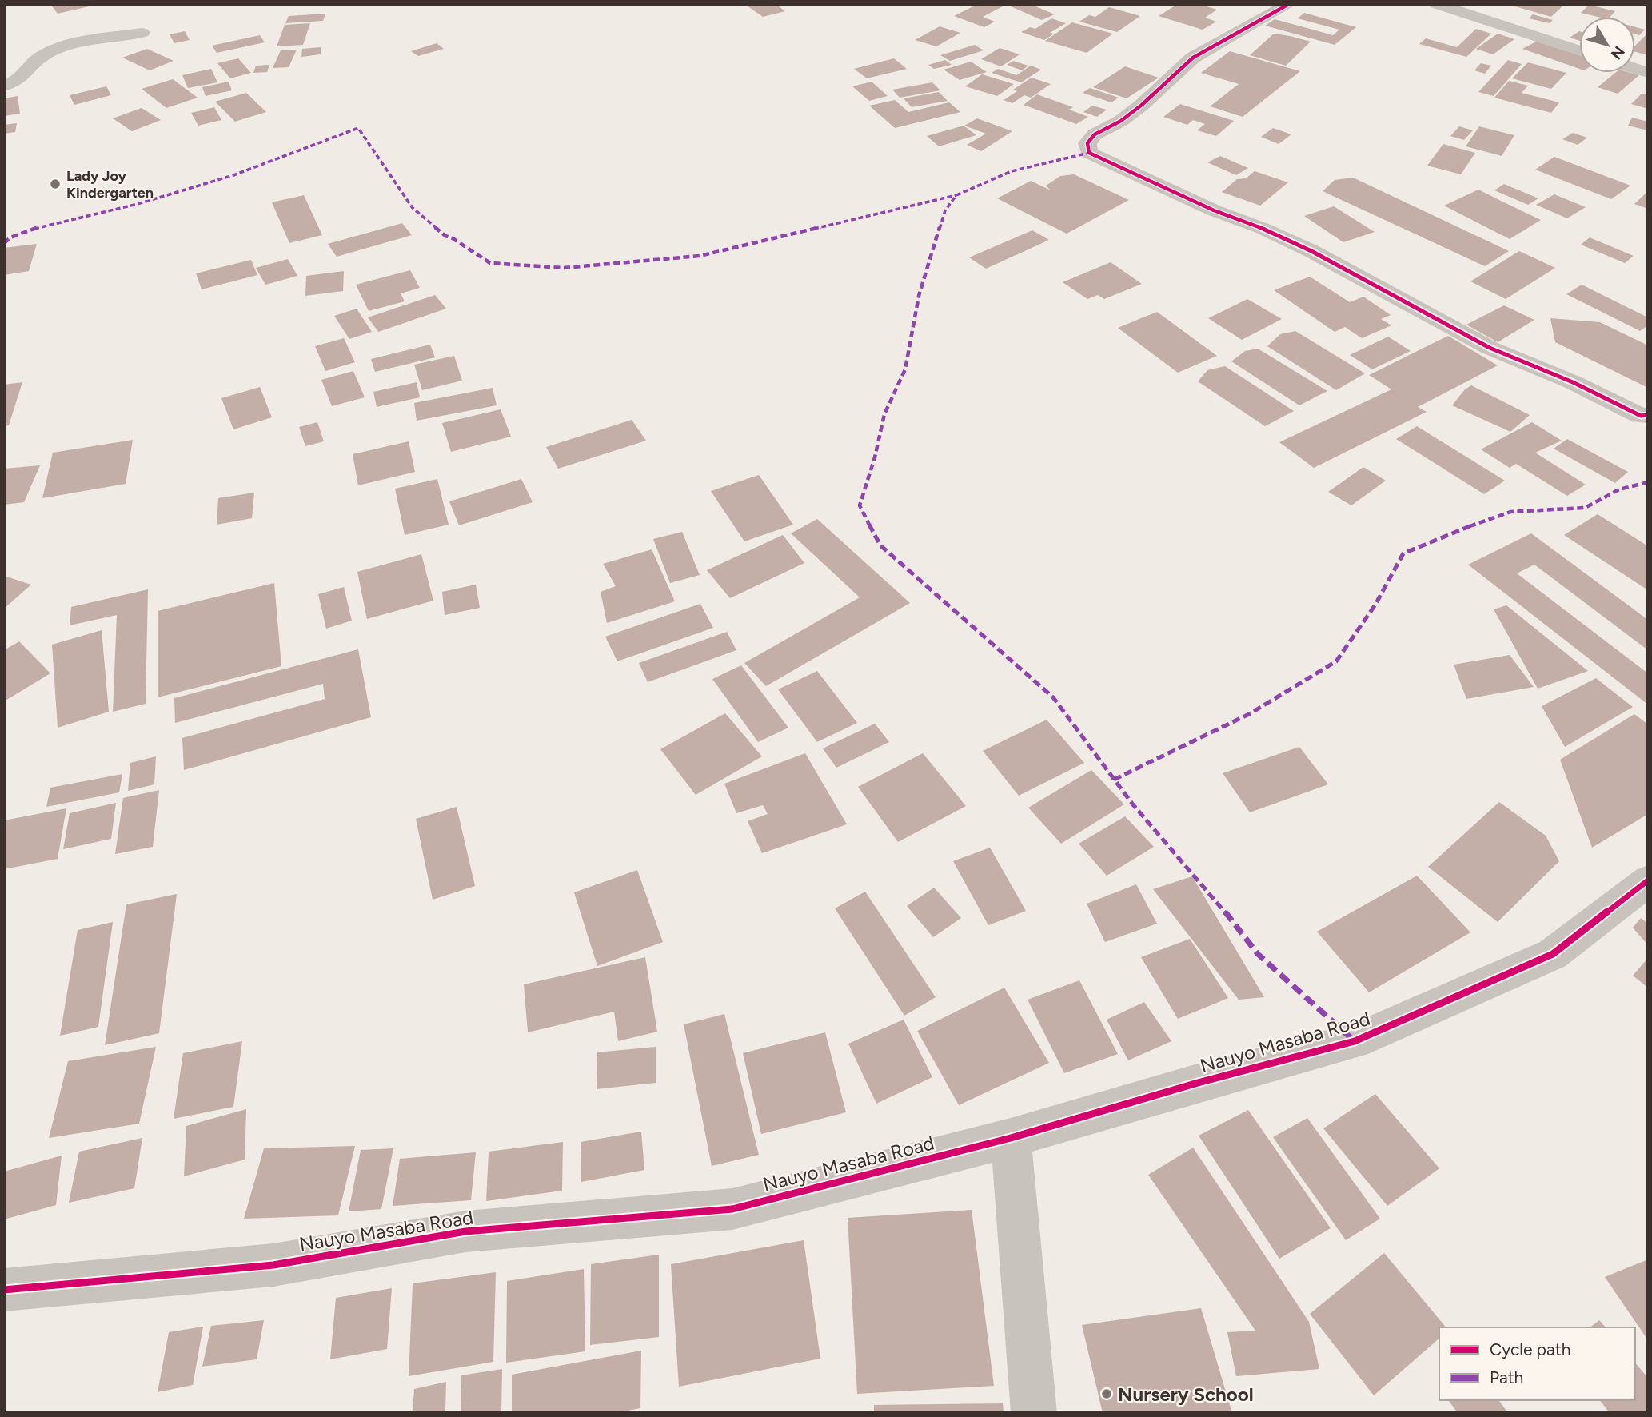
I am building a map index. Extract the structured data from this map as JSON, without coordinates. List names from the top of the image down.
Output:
{
  "streets": {
    "street": ["Nauyo Masaba Road"]
  },
  "places": ["Lady Joy Kindergarten", "Nursery School"],
  "legend": ["Cycle path", "Path"],
  "north": "bottom right"
}
